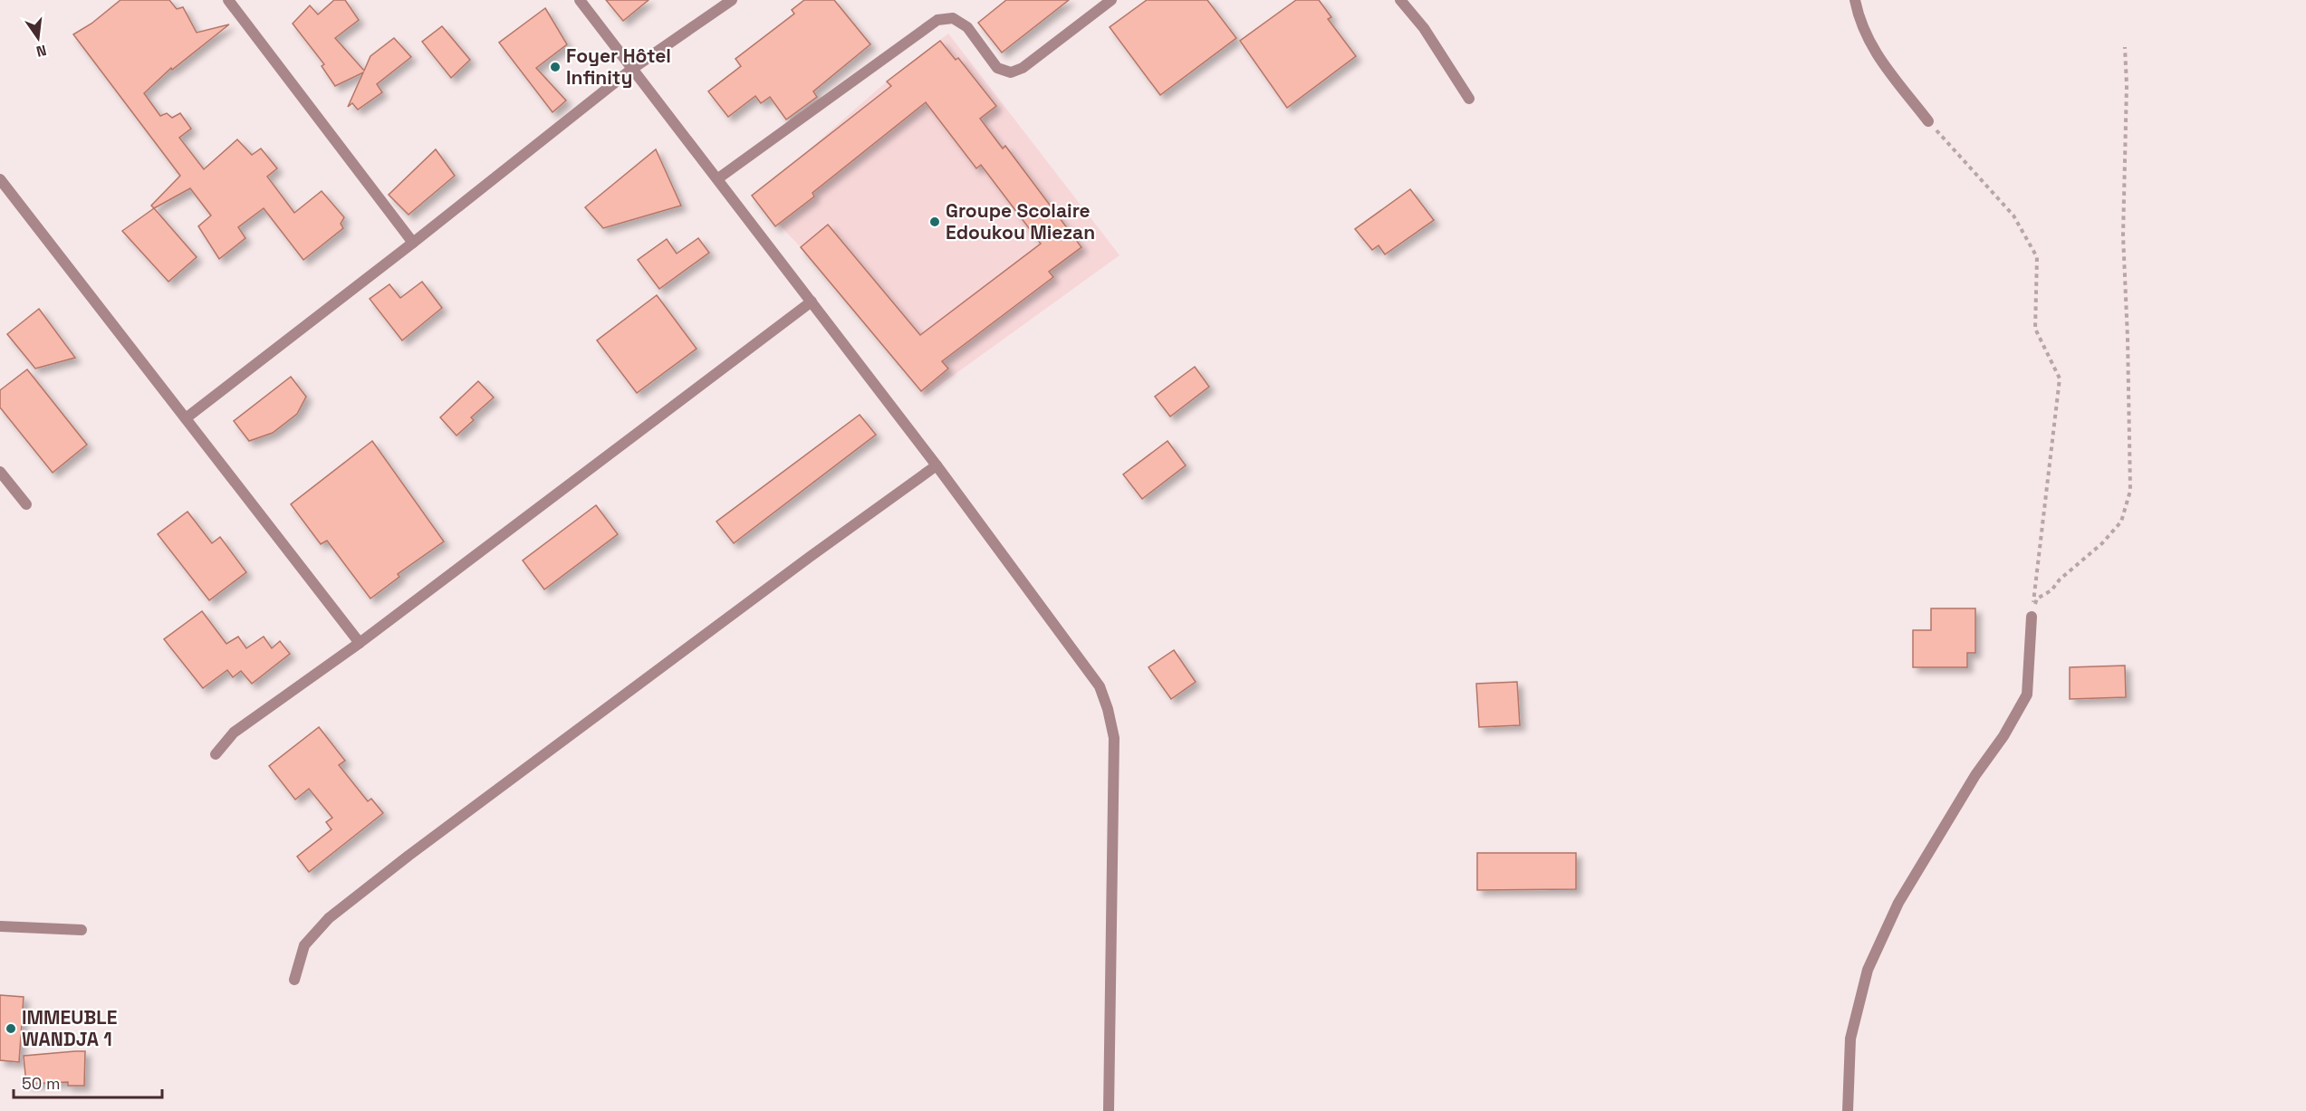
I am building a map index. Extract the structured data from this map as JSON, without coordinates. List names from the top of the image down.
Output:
{
  "places": ["Foyer Hôtel Infinity", "Groupe Scolaire Edoukou Miezan", "IMMEUBLE WANDJA 1"],
  "scale_bar": "50 m",
  "north": "bottom"
}
